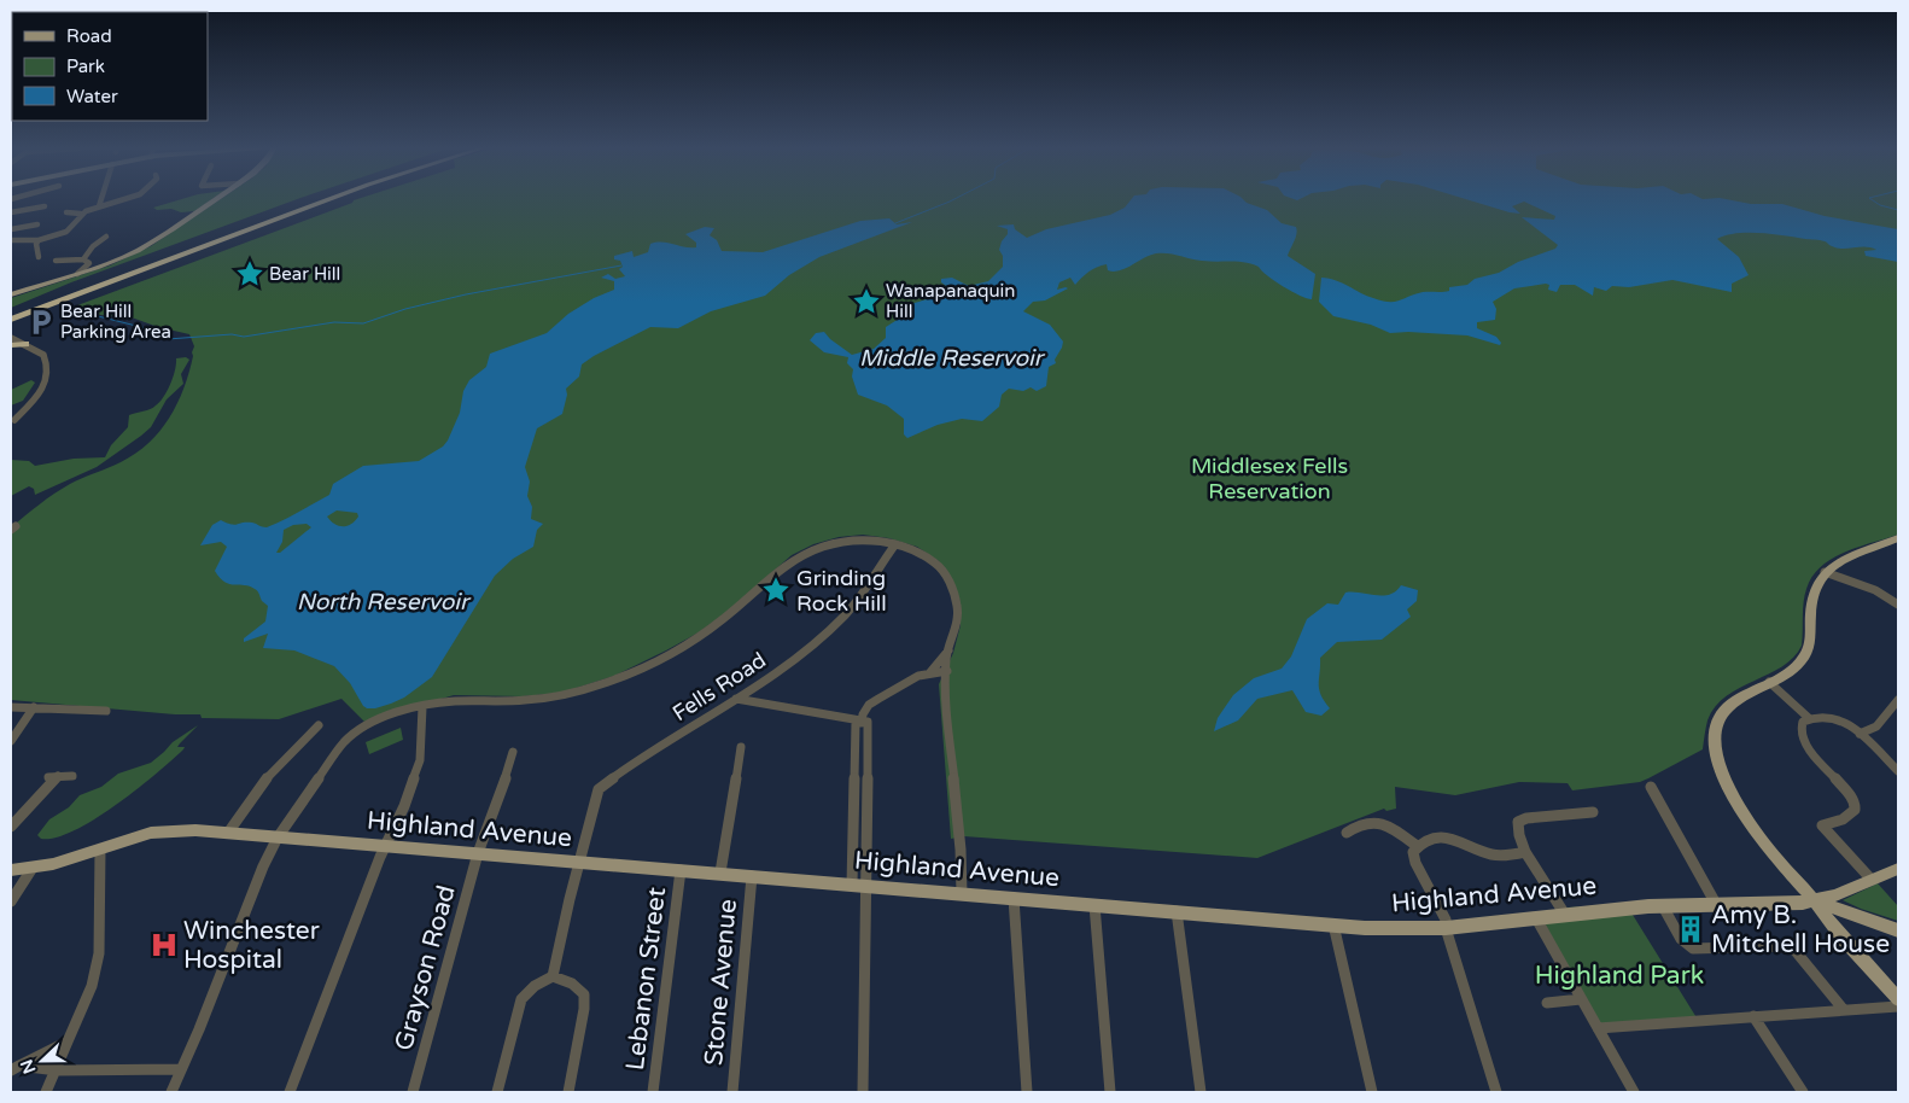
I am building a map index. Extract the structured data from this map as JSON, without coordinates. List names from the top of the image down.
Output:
{
  "streets": {
    "main road": ["Highland Avenue"],
    "street": [
      "Fells Road",
      "Grayson Road",
      "Lebanon Street",
      "Stone Avenue"
    ]
  },
  "crossings": [
    ["Fells Road", "Highland Avenue"],
    ["Highland Avenue", "Grayson Road"],
    ["Highland Avenue", "Lebanon Street"],
    ["Highland Avenue", "Stone Avenue"]
  ],
  "water": ["Middle Reservoir", "North Reservoir"],
  "parks": ["Middlesex Fells Reservation", "Highland Park"],
  "places": {
    "place": ["Bear Hill", "Wanapanaquin Hill", "Grinding Rock Hill"],
    "parking": ["Bear Hill Parking Area"],
    "building": ["Amy B. Mitchell House"],
    "hospital": ["Winchester Hospital"]
  },
  "legend": ["Road", "Park", "Water"],
  "north": "left"
}
